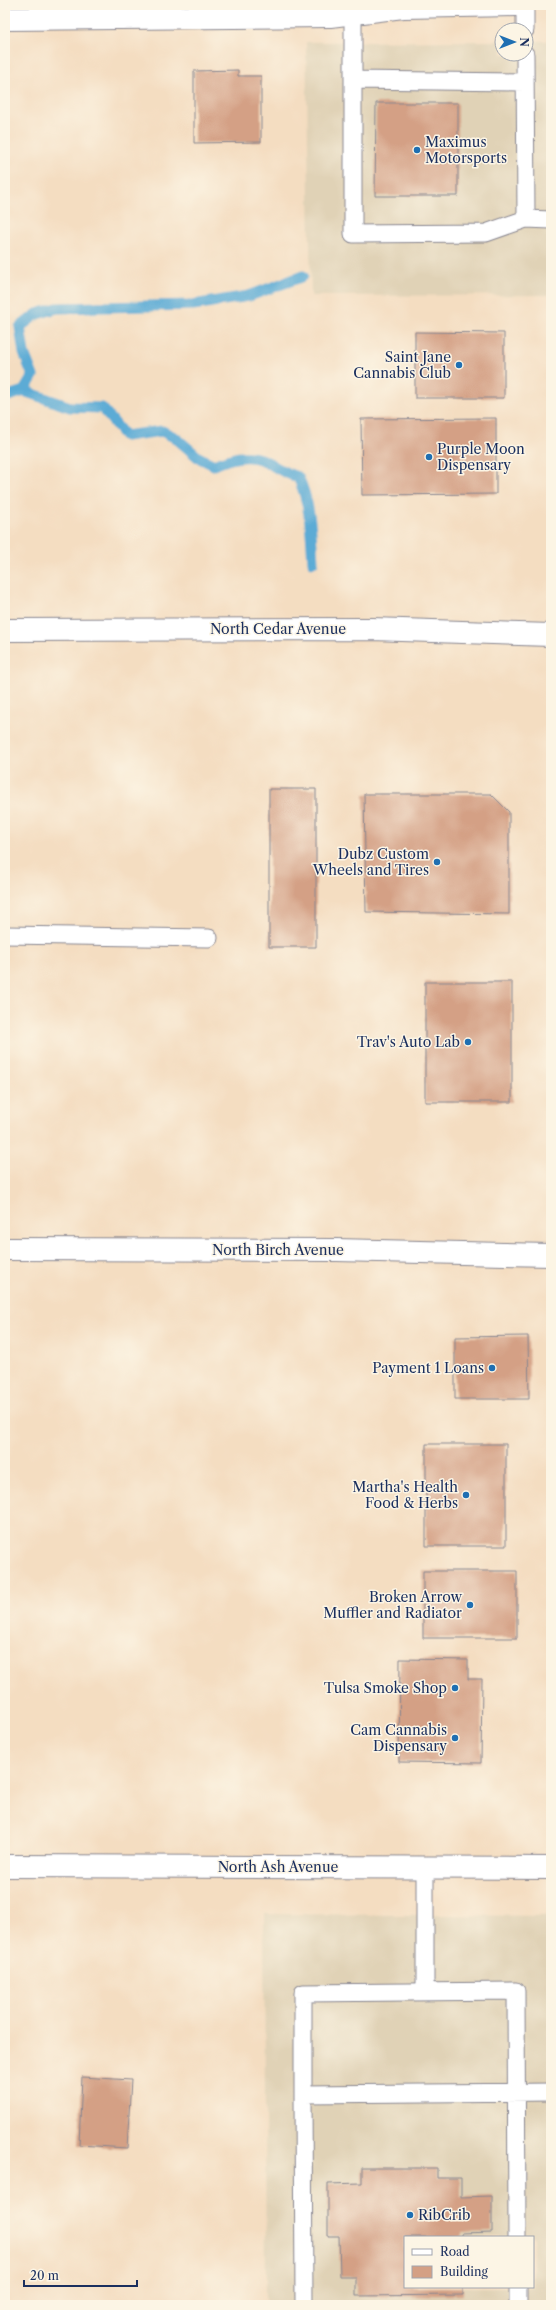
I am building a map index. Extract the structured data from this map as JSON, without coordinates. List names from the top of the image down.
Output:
{
  "streets": {
    "street": ["North Cedar Avenue", "North Birch Avenue", "North Ash Avenue"]
  },
  "places": [
    "Maximus Motorsports",
    "Saint Jane Cannabis Club",
    "Purple Moon Dispensary",
    "Dubz Custom Wheels and Tires",
    "Trav's Auto Lab",
    "Payment 1 Loans",
    "Martha's Health Food & Herbs",
    "Broken Arrow Muffler and Radiator",
    "Tulsa Smoke Shop",
    "Cam Cannabis Dispensary",
    "RibCrib"
  ],
  "legend": ["Road", "Building"],
  "scale_bar": "20 m",
  "north": "right"
}
